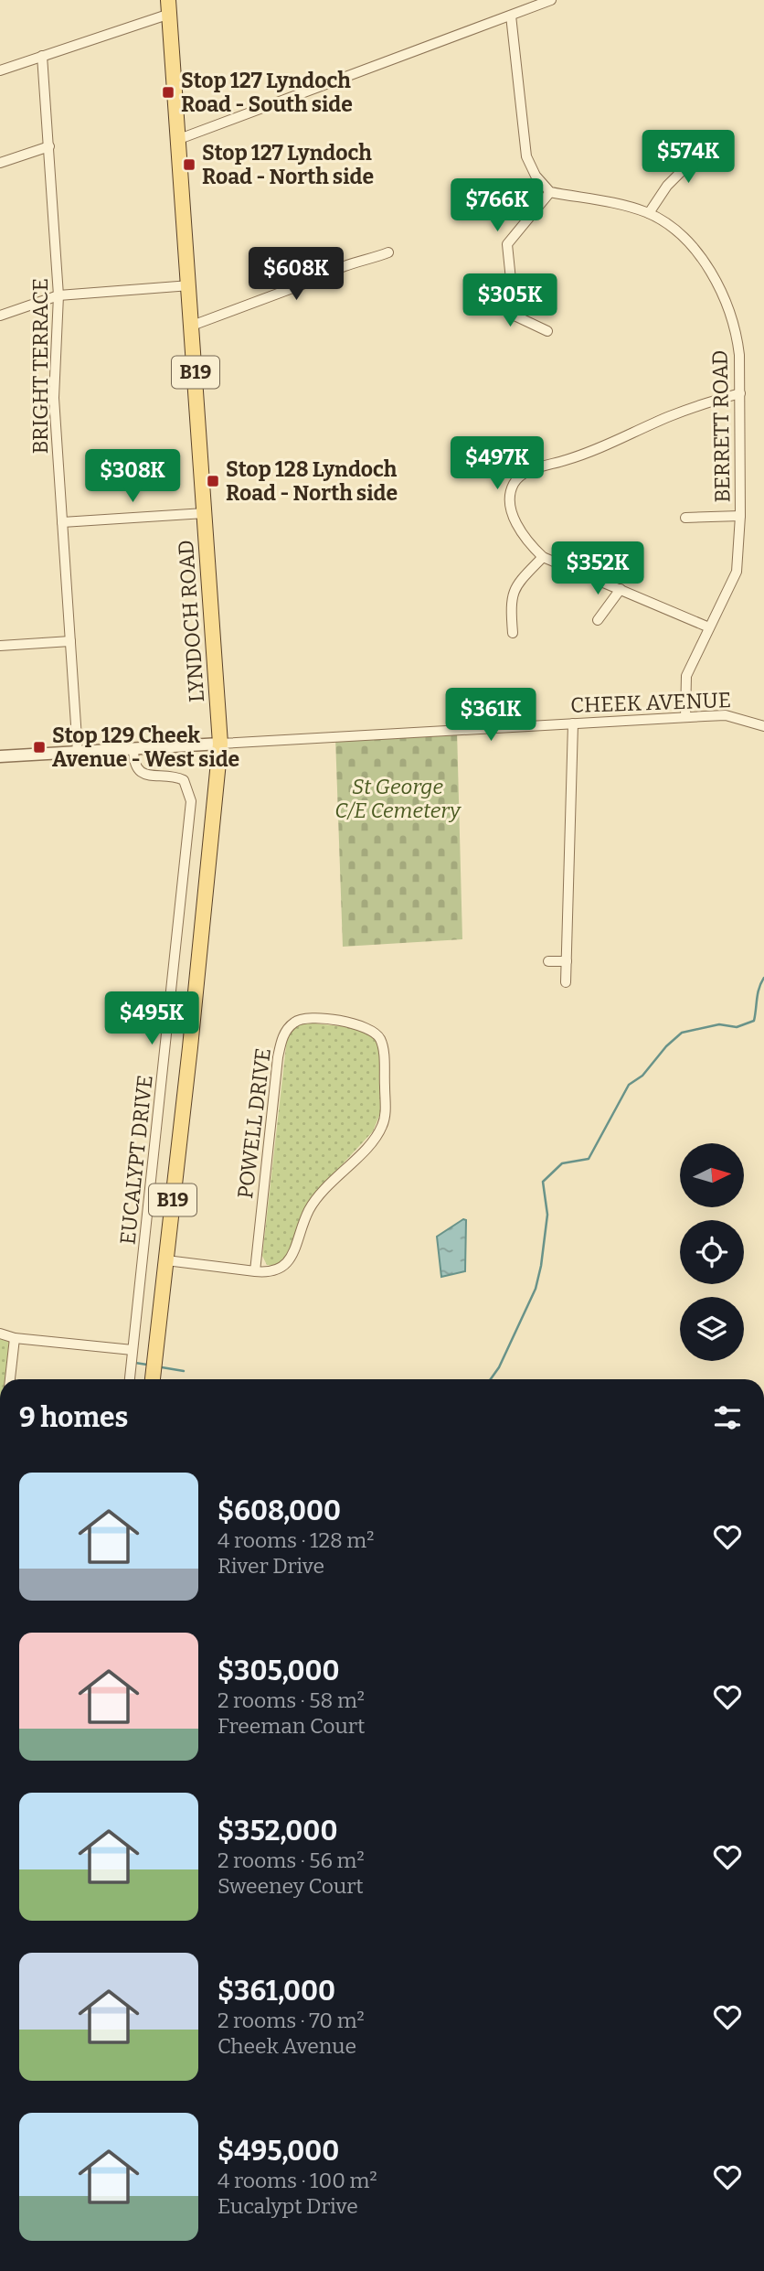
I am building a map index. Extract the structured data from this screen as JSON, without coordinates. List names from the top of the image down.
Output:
{
  "streets": {
    "main road": ["B19", "LYNDOCH ROAD"],
    "street": [
      "BRIGHT TERRACE",
      "BERRETT ROAD",
      "CHEEK AVENUE",
      "POWELL DRIVE",
      "EUCALYPT DRIVE"
    ]
  },
  "crossings": [
    ["BRIGHT TERRACE", "CHEEK AVENUE"],
    ["BERRETT ROAD", "CHEEK AVENUE"],
    ["LYNDOCH ROAD", "CHEEK AVENUE"],
    ["LYNDOCH ROAD", "POWELL DRIVE"],
    ["CHEEK AVENUE", "EUCALYPT DRIVE"]
  ],
  "parks": ["St George C/E Cemetery"],
  "places": {
    "transit": [
      "Stop 127 Lyndoch Road - South side",
      "Stop 127 Lyndoch Road - North side",
      "Stop 128 Lyndoch Road - North side",
      "Stop 129 Cheek Avenue - West side"
    ]
  },
  "north": "right",
  "page": {
    "price": [
      "$574K",
      "$766K",
      "$608K",
      "$305K",
      "$497K",
      "$308K",
      "$352K",
      "$361K",
      "$495K"
    ],
    "heading": "9 homes",
    "list": [
      {
        "name": "$608,000",
        "note": "4 rooms · 128 m² · River Drive"
      },
      {
        "name": "$305,000",
        "note": "2 rooms · 58 m² · Freeman Court"
      },
      {
        "name": "$352,000",
        "note": "2 rooms · 56 m² · Sweeney Court"
      },
      {
        "name": "$361,000",
        "note": "2 rooms · 70 m² · Cheek Avenue"
      },
      {
        "name": "$495,000",
        "note": "4 rooms · 100 m² · Eucalypt Drive"
      }
    ]
  }
}
